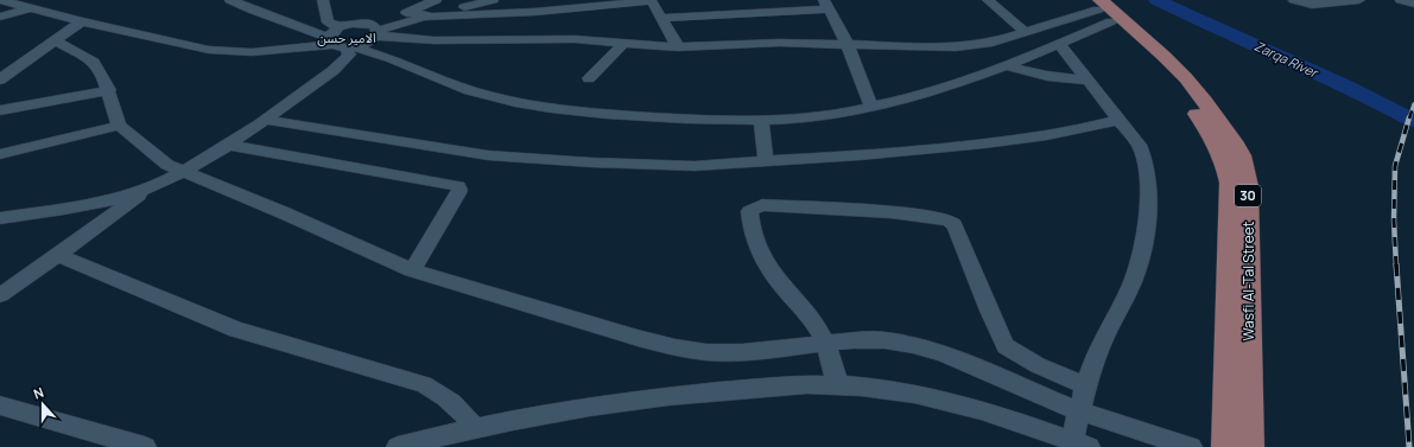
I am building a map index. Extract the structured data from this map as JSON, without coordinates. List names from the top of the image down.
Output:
{
  "streets": {
    "main road": ["30", "Wasfi Al-Tal Street"]
  },
  "districts": ["الامير حسن"],
  "water": ["Zarqa River"],
  "north": "top"
}
